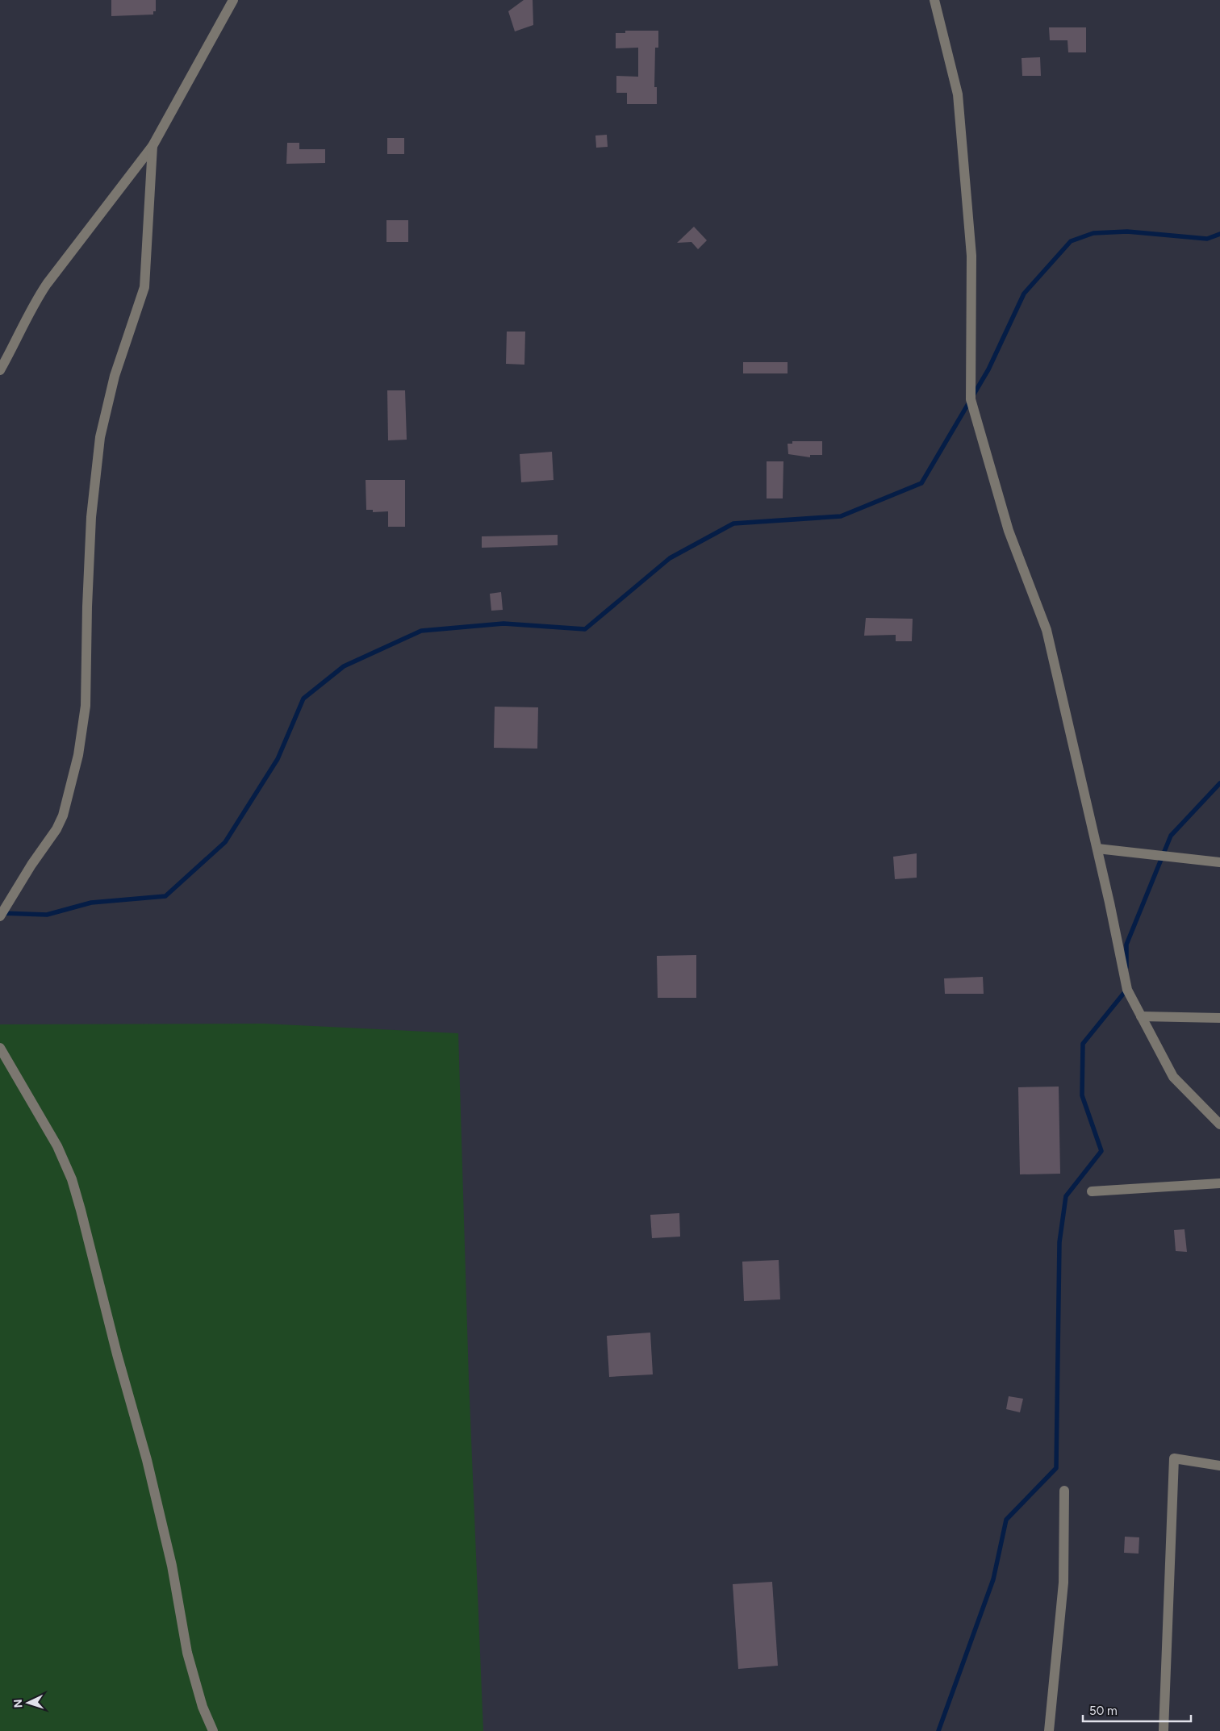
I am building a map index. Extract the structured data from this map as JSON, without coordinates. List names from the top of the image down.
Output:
{
  "scale_bar": "50 m",
  "north": "left"
}
